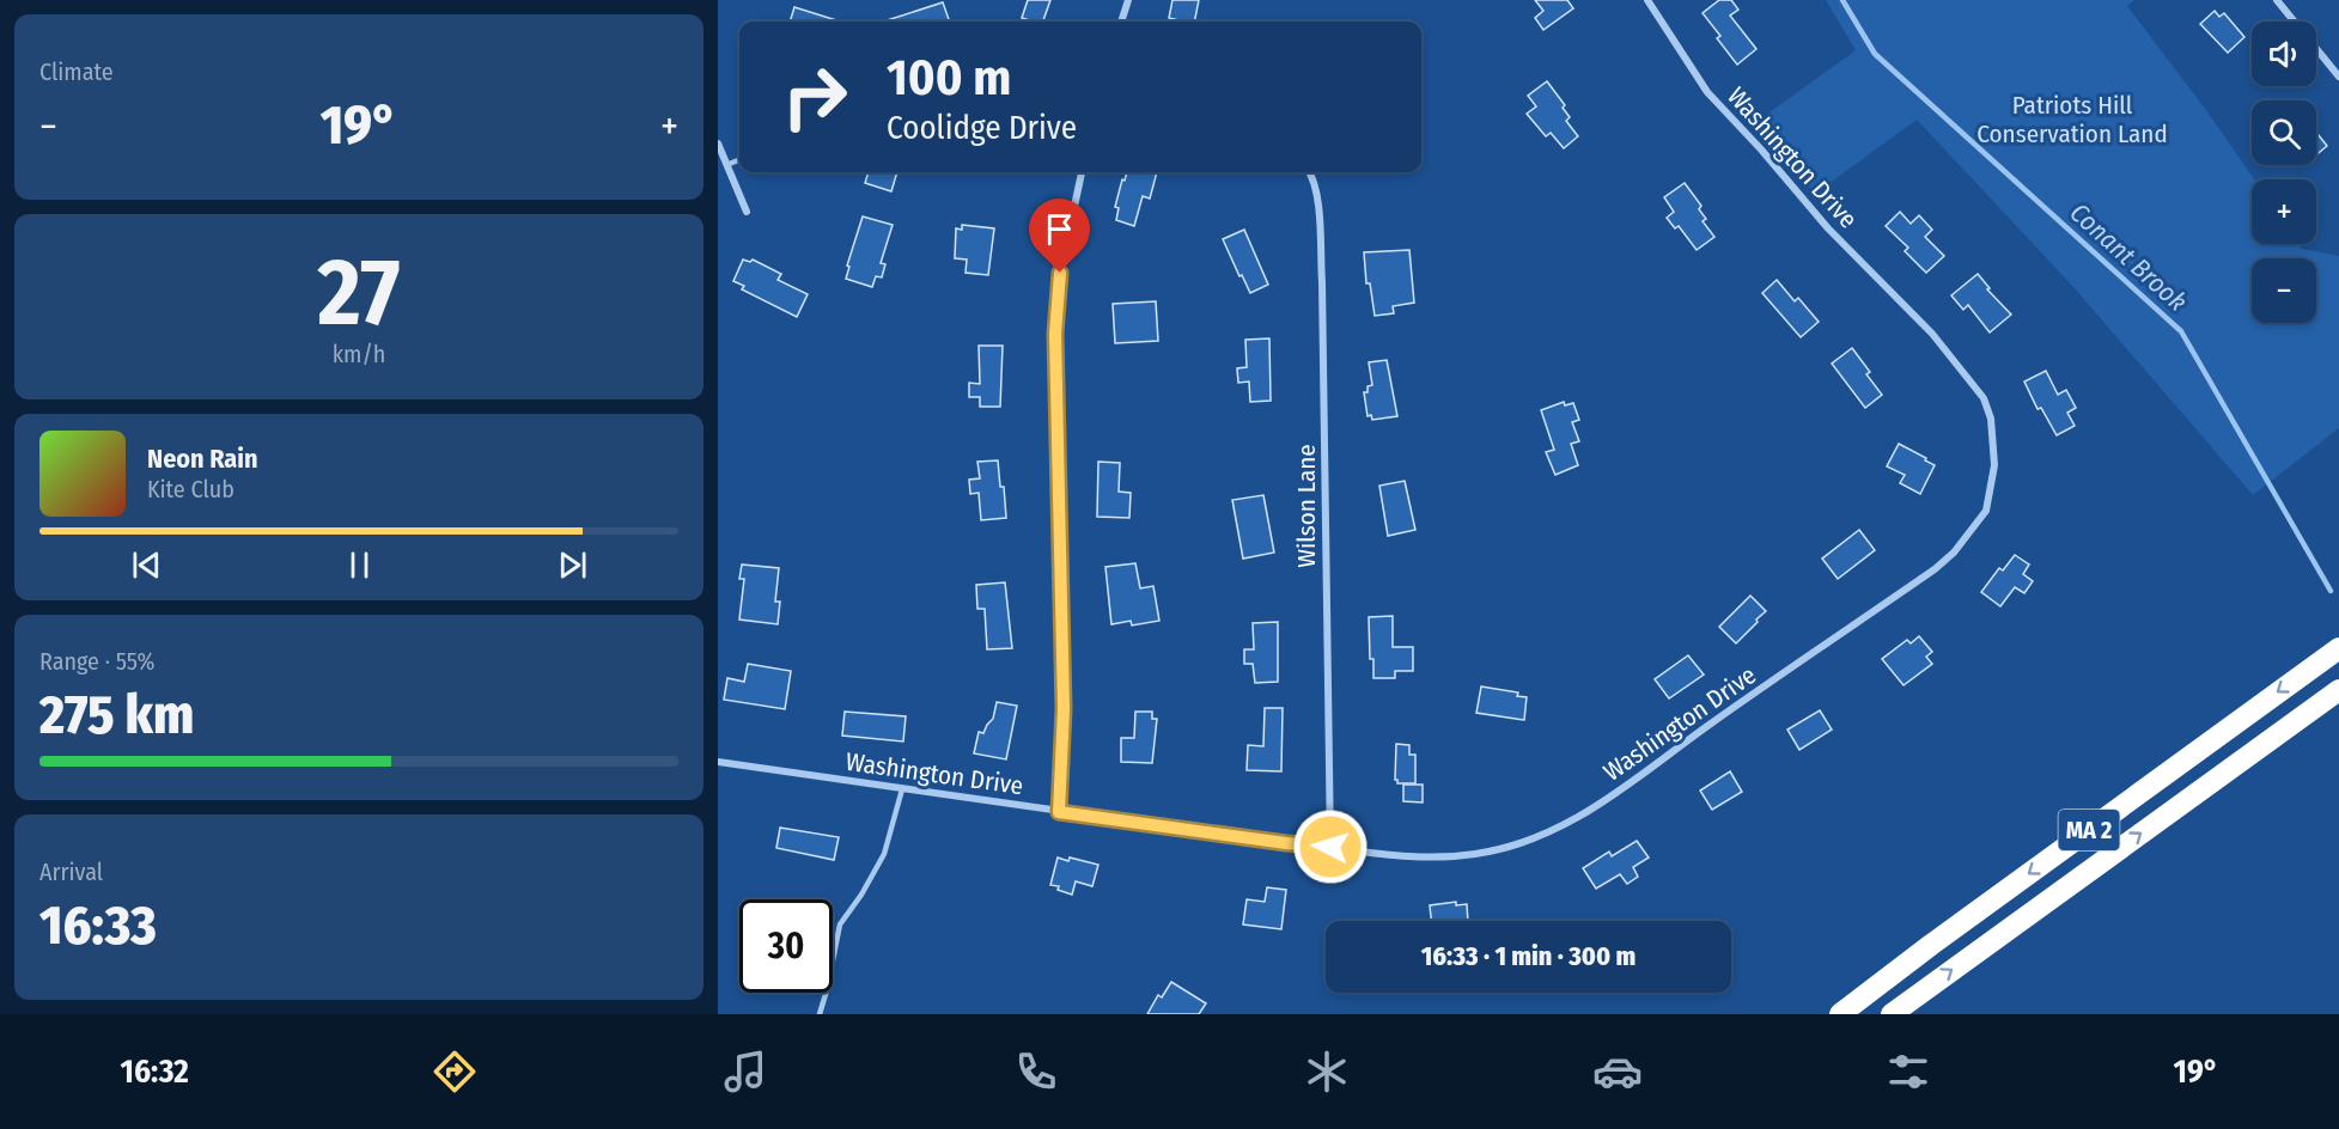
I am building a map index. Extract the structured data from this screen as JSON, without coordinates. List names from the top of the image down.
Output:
{
  "streets": {
    "highway": ["MA 2"],
    "street": ["Washington Drive", "Wilson Lane"]
  },
  "crossings": [
    ["Washington Drive", "Wilson Lane"]
  ],
  "water": ["Conant Brook"],
  "parks": ["Patriots Hill Conservation Land"],
  "page": {
    "tile": [
      "Climate",
      ["27", "km/h"],
      ["Range · 55%", "275 km"],
      ["Arrival", "16:33"]
    ],
    "map_buttons": ["+", "−"],
    "turn": ["100 m", "Coolidge Drive"],
    "heat": ["−", "19°", "+"],
    "song": ["Neon Rain", "Kite Club"],
    "limit": "30",
    "trip": "16:33 · 1 min · 300 m",
    "tabs": ["16:32", "19°"]
  }
}
